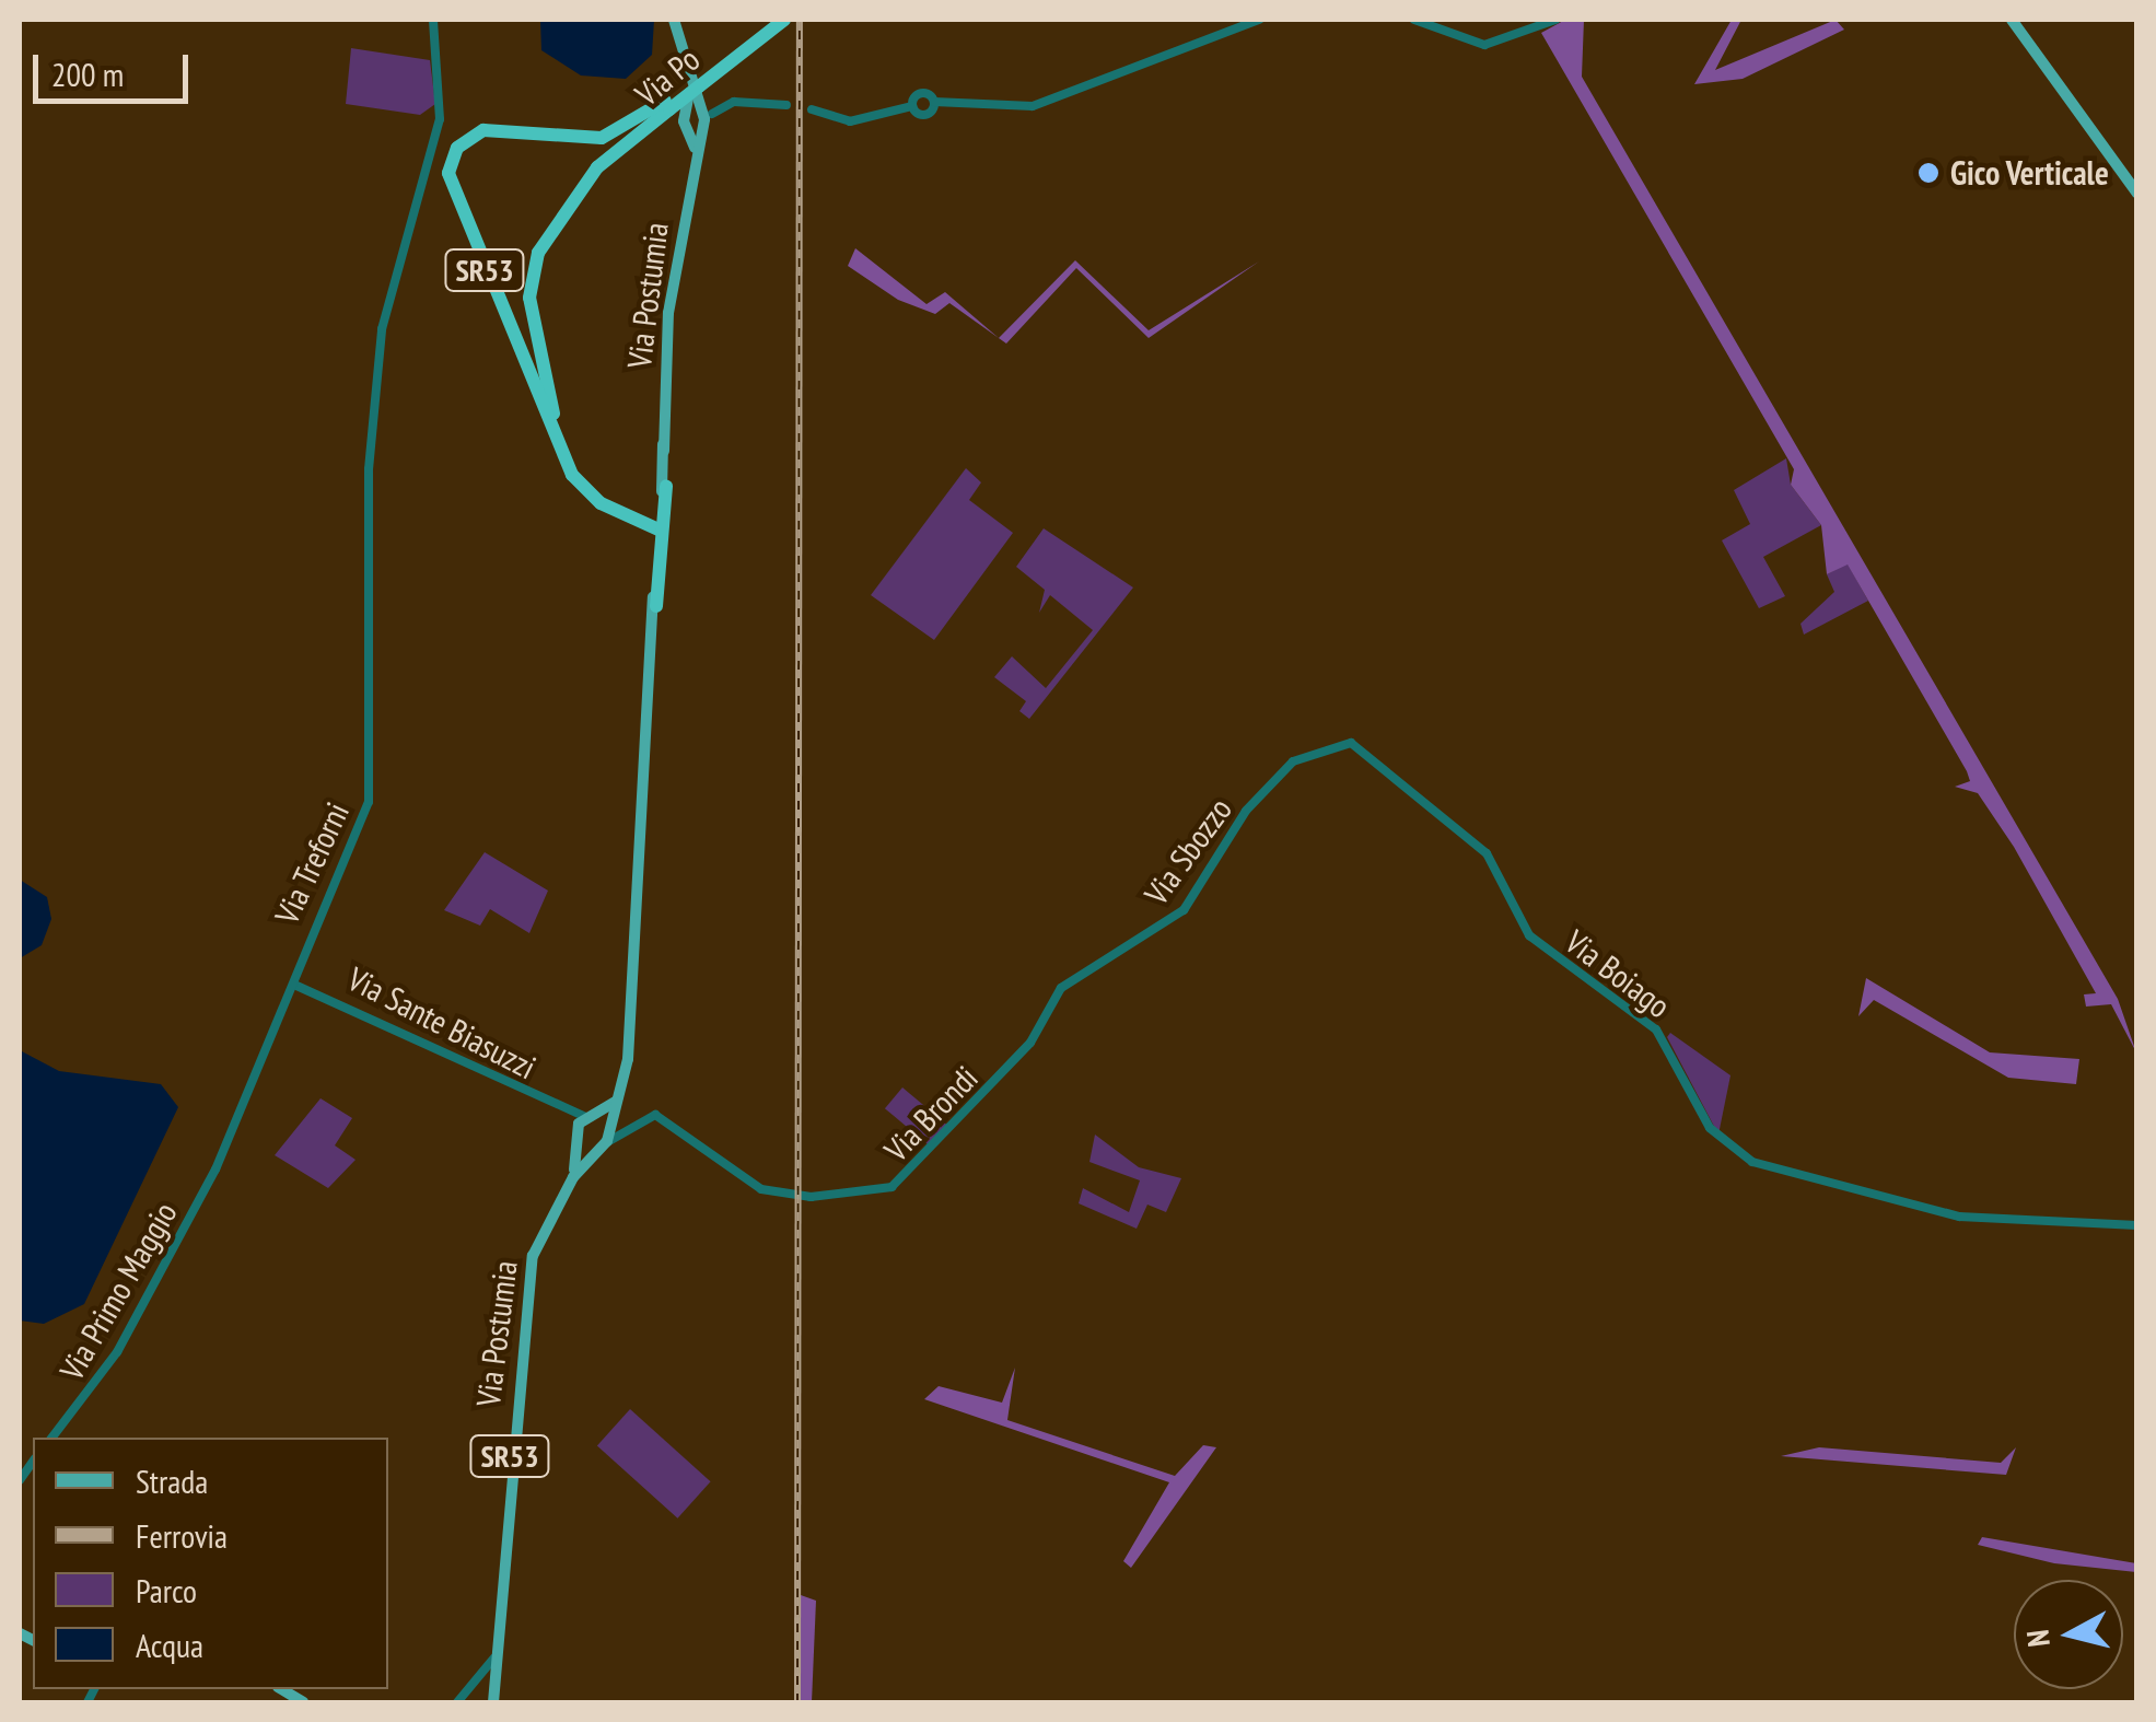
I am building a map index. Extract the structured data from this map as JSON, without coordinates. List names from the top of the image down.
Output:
{
  "streets": {
    "highway": ["Via Po", "SR53"],
    "main road": ["Via Postumia"],
    "street": [
      "Via Sbozzo",
      "Via Treforni",
      "Via Boiago",
      "Via Sante Biasuzzi",
      "Via Brondi",
      "Via Primo Maggio"
    ]
  },
  "crossings": [
    ["Via Po", "SR53"],
    ["SR53", "Via Postumia"],
    ["Via Postumia", "Via Brondi"],
    ["Via Sbozzo", "Via Boiago"],
    ["Via Sbozzo", "Via Brondi"],
    ["Via Treforni", "Via Sante Biasuzzi"],
    ["Via Treforni", "Via Primo Maggio"]
  ],
  "places": ["Gico Verticale"],
  "legend": [
    "Strada",
    "Ferrovia",
    "Parco",
    "Acqua"
  ],
  "scale_bar": "200 m",
  "north": "left"
}
